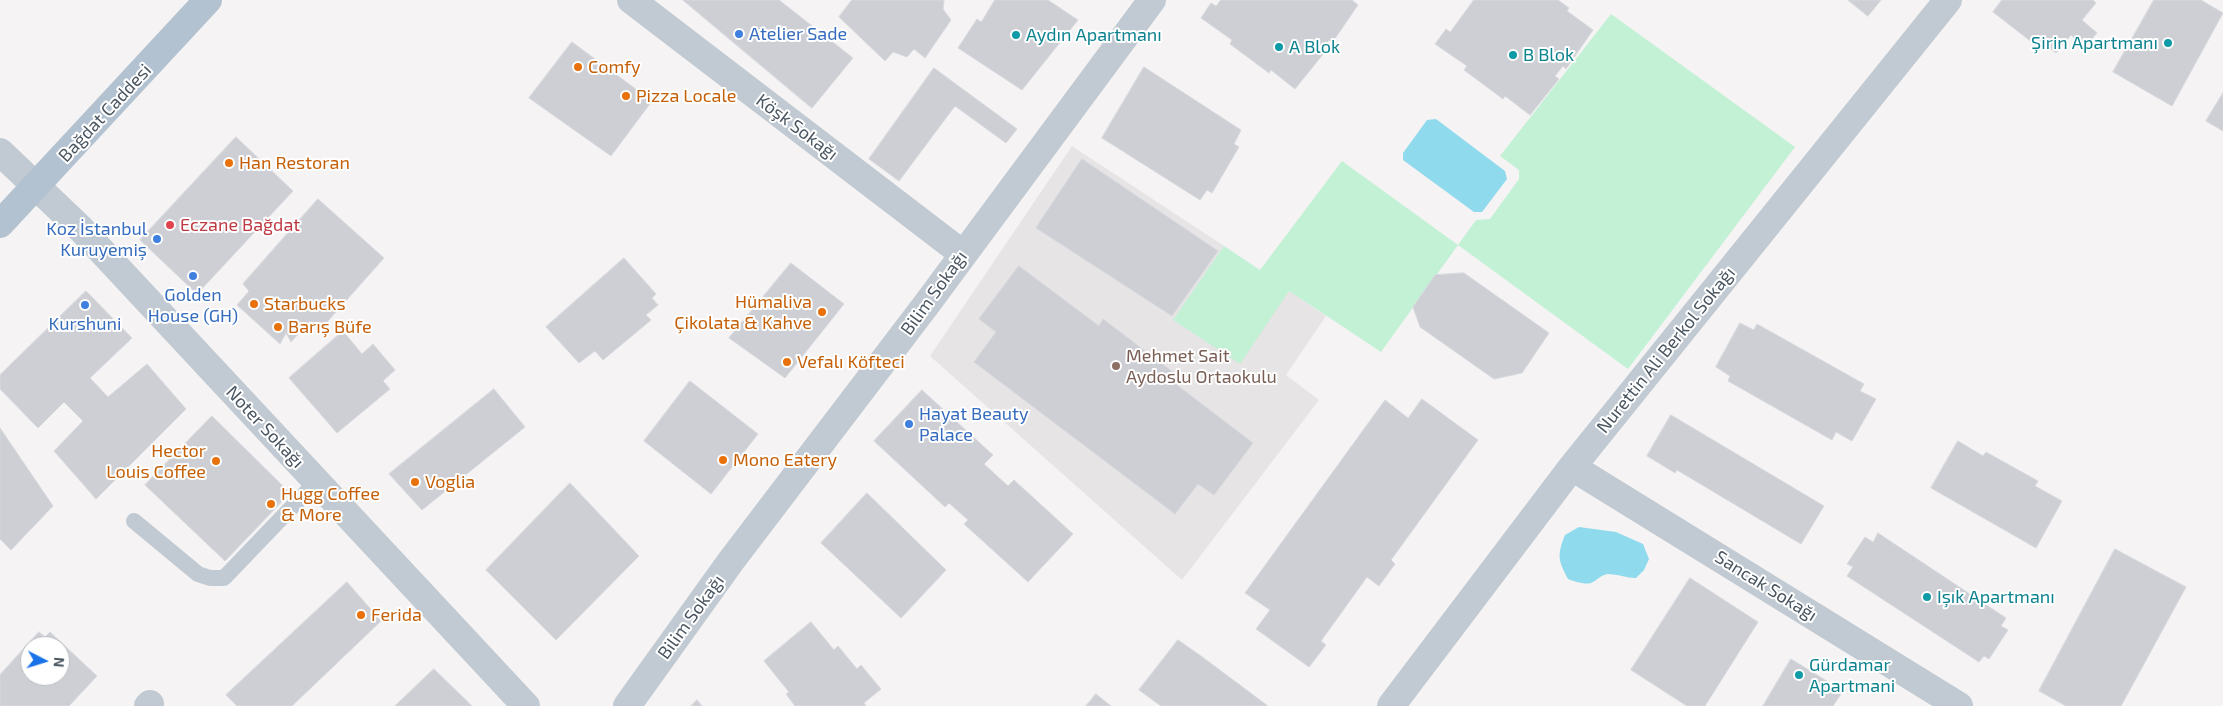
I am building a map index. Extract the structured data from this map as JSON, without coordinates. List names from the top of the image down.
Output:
{
  "streets": {
    "main road": ["Bağdat Caddesi"],
    "street": [
      "Köşk Sokağı",
      "Bilim Sokağı",
      "Nurettin Ali Berkol Sokağı",
      "Noter Sokağı",
      "Sancak Sokağı"
    ]
  },
  "crossings": [
    ["Bağdat Caddesi", "Noter Sokağı"],
    ["Köşk Sokağı", "Bilim Sokağı"],
    ["Nurettin Ali Berkol Sokağı", "Sancak Sokağı"]
  ],
  "places": [
    "Atelier Sade",
    "Aydın Apartmanı",
    "Şirin Apartmanı",
    "A Blok",
    "B Blok",
    "Comfy",
    "Pizza Locale",
    "Han Restoran",
    "Eczane Bağdat",
    "Koz İstanbul Kuruyemiş",
    "Golden House (GH)",
    "Starbucks",
    "Kurshuni",
    "Hümaliva Çikolata & Kahve",
    "Barış Büfe",
    "Vefalı Köfteci",
    "Mehmet Sait Aydoslu Ortaokulu",
    "Hayat Beauty Palace",
    "Mono Eatery",
    "Hector Louis Coffee",
    "Voglia",
    "Hugg Coffee & More",
    "Işık Apartmanı",
    "Ferida",
    "Gürdamar Apartmani"
  ],
  "north": "right"
}
